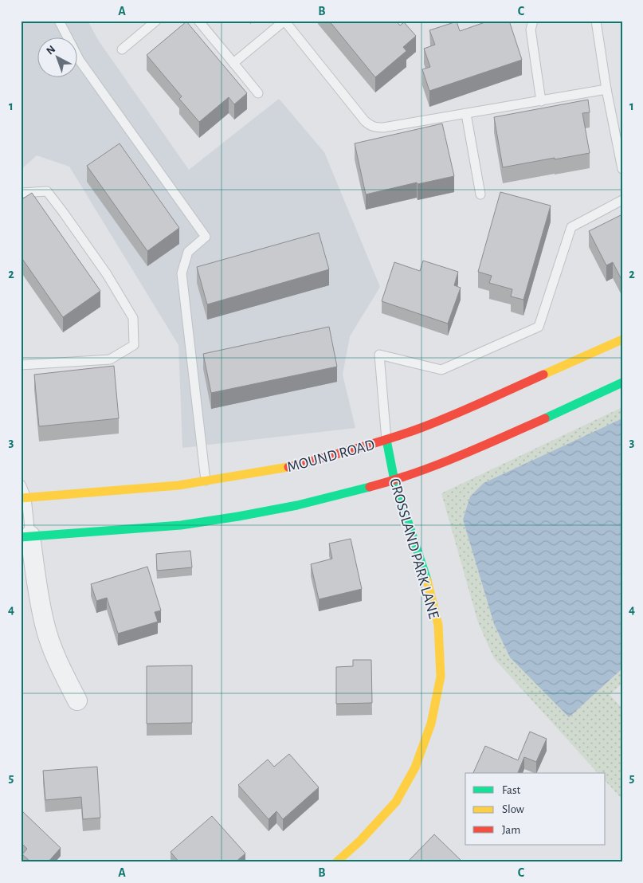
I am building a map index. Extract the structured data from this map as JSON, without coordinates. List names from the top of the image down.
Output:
{
  "streets": {
    "street": ["MOUND ROAD", "CROSSLAND PARK LANE"]
  },
  "crossings": [
    ["MOUND ROAD", "CROSSLAND PARK LANE"]
  ],
  "legend": ["Fast", "Slow", "Jam"],
  "north": "top left",
  "grid": {
    "columns": ["A", "B", "C"],
    "rows": [
      "1",
      "2",
      "3",
      "4",
      "5"
    ]
  }
}
